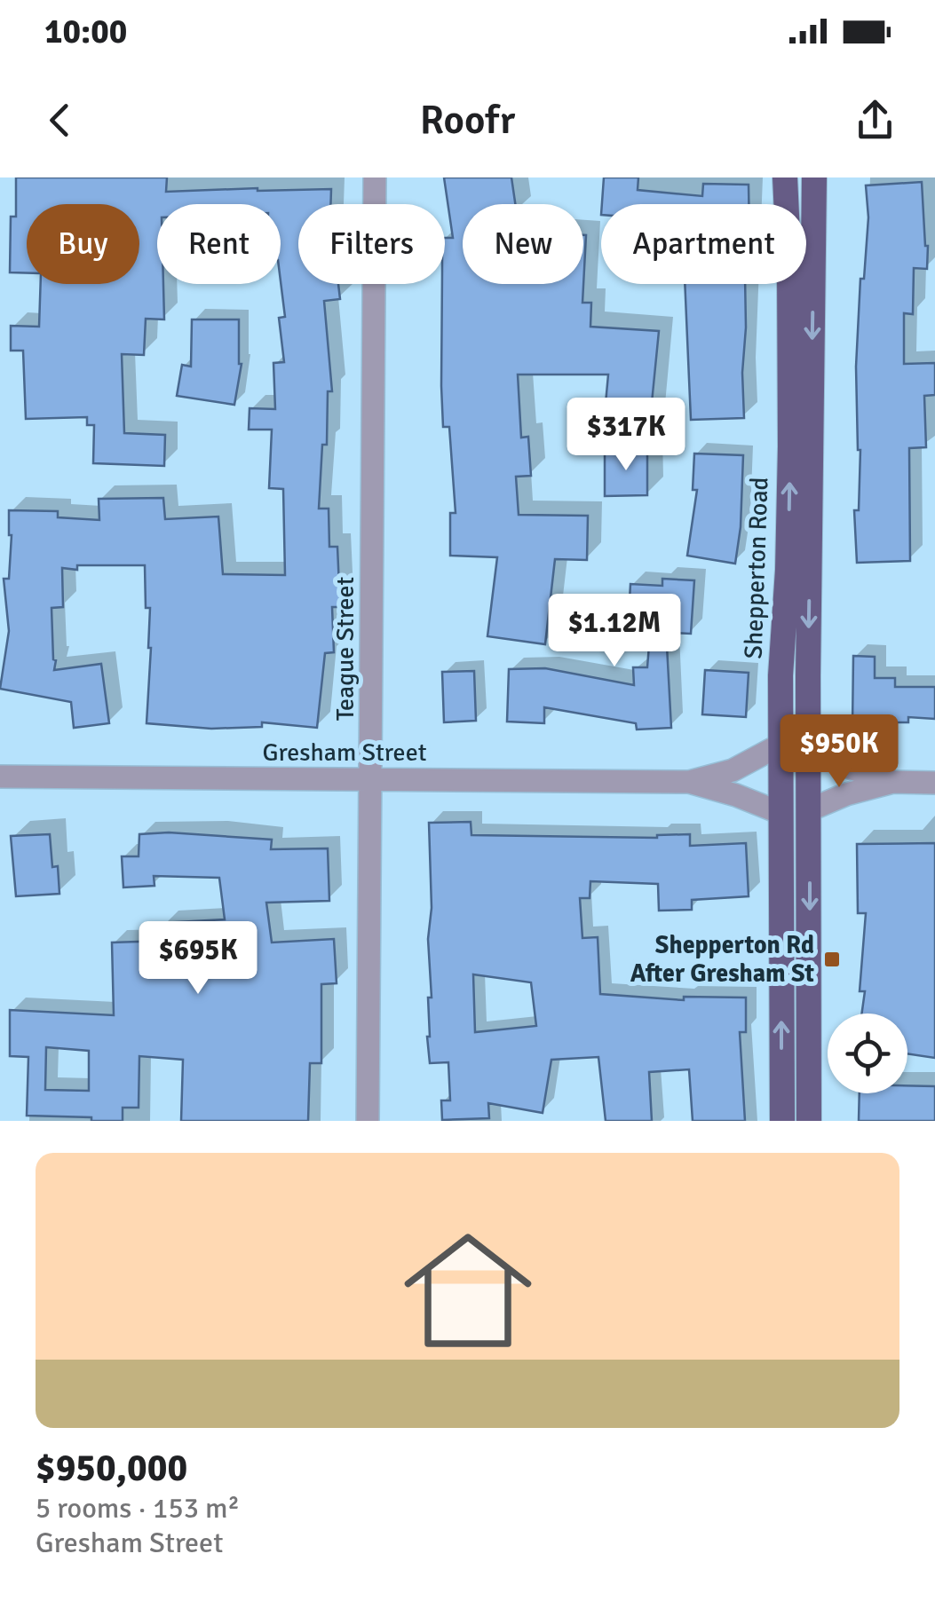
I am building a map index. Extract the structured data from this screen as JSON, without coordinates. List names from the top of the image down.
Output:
{
  "streets": {
    "highway": ["Shepperton Road"],
    "street": ["Teague Street", "Gresham Street"]
  },
  "crossings": [
    ["Shepperton Road", "Gresham Street"],
    ["Teague Street", "Gresham Street"]
  ],
  "places": {
    "transit": ["Shepperton Rd After Gresham St"]
  },
  "page": {
    "status": "10:00",
    "header": "Roofr",
    "chip": [
      "Buy",
      "Rent",
      "Filters",
      "New",
      "Apartment"
    ],
    "price": [
      "$317K",
      "$1.12M",
      "$950K",
      "$695K"
    ],
    "list": [
      {
        "name": "$950,000",
        "note": "5 rooms · 153 m² · Gresham Street"
      }
    ]
  }
}
